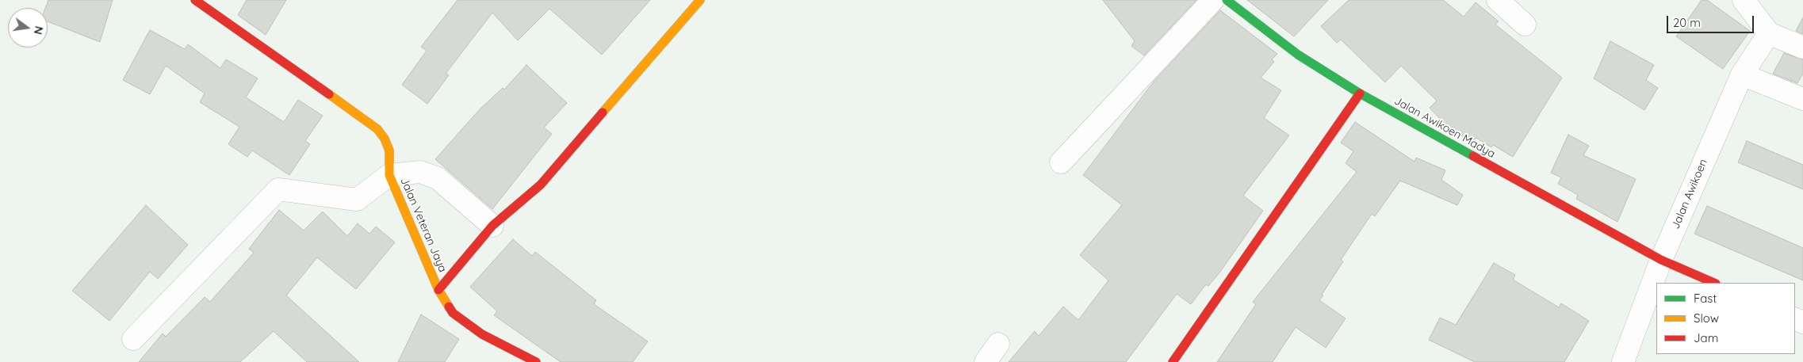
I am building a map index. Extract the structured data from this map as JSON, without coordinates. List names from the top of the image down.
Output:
{
  "streets": {
    "street": ["Jalan Awikoen Madya", "Jalan Awikoen", "Jalan Veteran Jaya"]
  },
  "crossings": [
    ["Jalan Awikoen Madya", "Jalan Awikoen"]
  ],
  "legend": ["Fast", "Slow", "Jam"],
  "scale_bar": "20 m",
  "north": "right"
}
